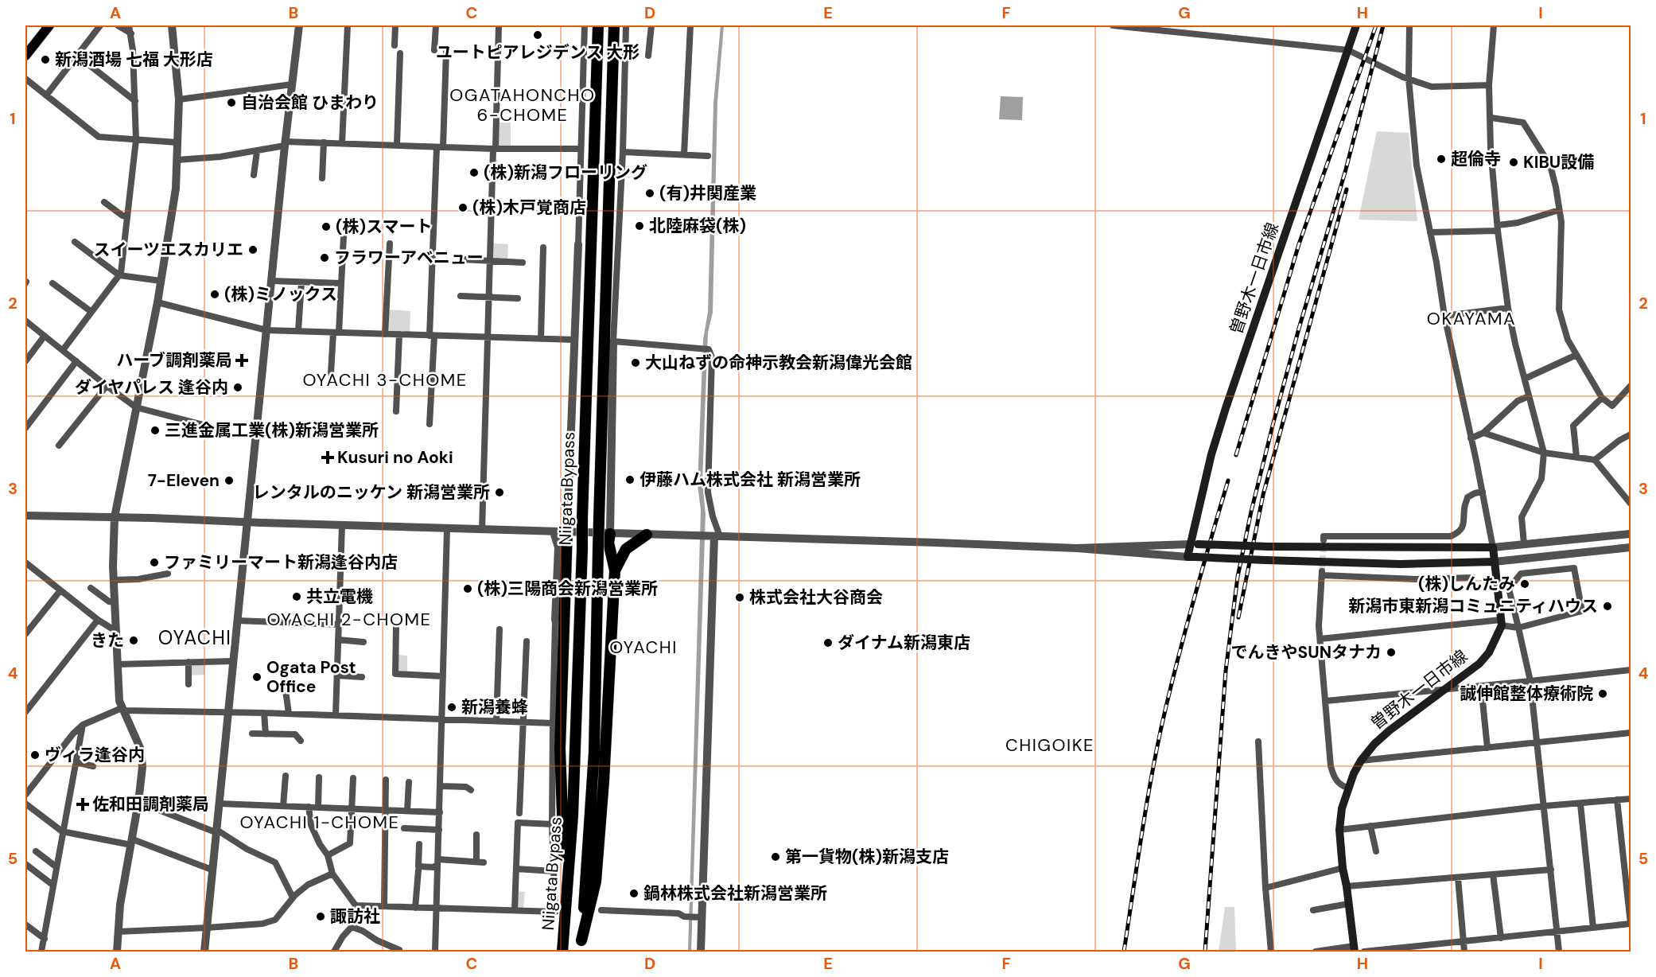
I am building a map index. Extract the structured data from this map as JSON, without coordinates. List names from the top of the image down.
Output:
{
  "streets": {
    "highway": ["Niigata Bypass"],
    "main road": ["曽野木一日市線"]
  },
  "districts": [
    "OGATAHONCHO 6-CHOME",
    "OKAYAMA",
    "OYACHI 3-CHOME",
    "OYACHI 2-CHOME",
    "OYACHI",
    "OYACHI",
    "CHIGOIKE",
    "OYACHI 1-CHOME"
  ],
  "places": {
    "other": [
      "ユートピアレジデンス 大形",
      "新潟酒場 七福 大形店",
      "自治会館 ひまわり",
      "超倫寺",
      "KIBU設備",
      "(株)新潟フローリング",
      "(有)井関産業",
      "(株)木戸覚商店",
      "北陸麻袋(株)",
      "(株)スマート",
      "スイーツエスカリエ",
      "フラワーアベニュー",
      "(株)ミノックス",
      "大山ねずの命神示教会新潟偉光会館",
      "ダイヤパレス 逢谷内",
      "三進金属工業(株)新潟営業所",
      "伊藤ハム株式会社 新潟営業所",
      "7-Eleven",
      "レンタルのニッケン 新潟営業所",
      "ファミリーマート新潟逢谷内店",
      "(株)しんたみ",
      "(株)三陽商会新潟営業所",
      "共立電機",
      "株式会社大谷商会",
      "新潟市東新潟コミュニティハウス",
      "きた",
      "ダイナム新潟東店",
      "でんきやSUNタナカ",
      "Ogata Post Office",
      "誠伸館整体療術院",
      "新潟養蜂",
      "ヴィラ逢谷内",
      "第一貨物(株)新潟支店",
      "鍋林株式会社新潟営業所",
      "諏訪社"
    ],
    "health": ["ハーブ調剤薬局", "Kusuri no Aoki", "佐和田調剤薬局"]
  },
  "grid": {
    "columns": [
      "A",
      "B",
      "C",
      "D",
      "E",
      "F",
      "G",
      "H",
      "I"
    ],
    "rows": [
      "1",
      "2",
      "3",
      "4",
      "5"
    ]
  }
}
